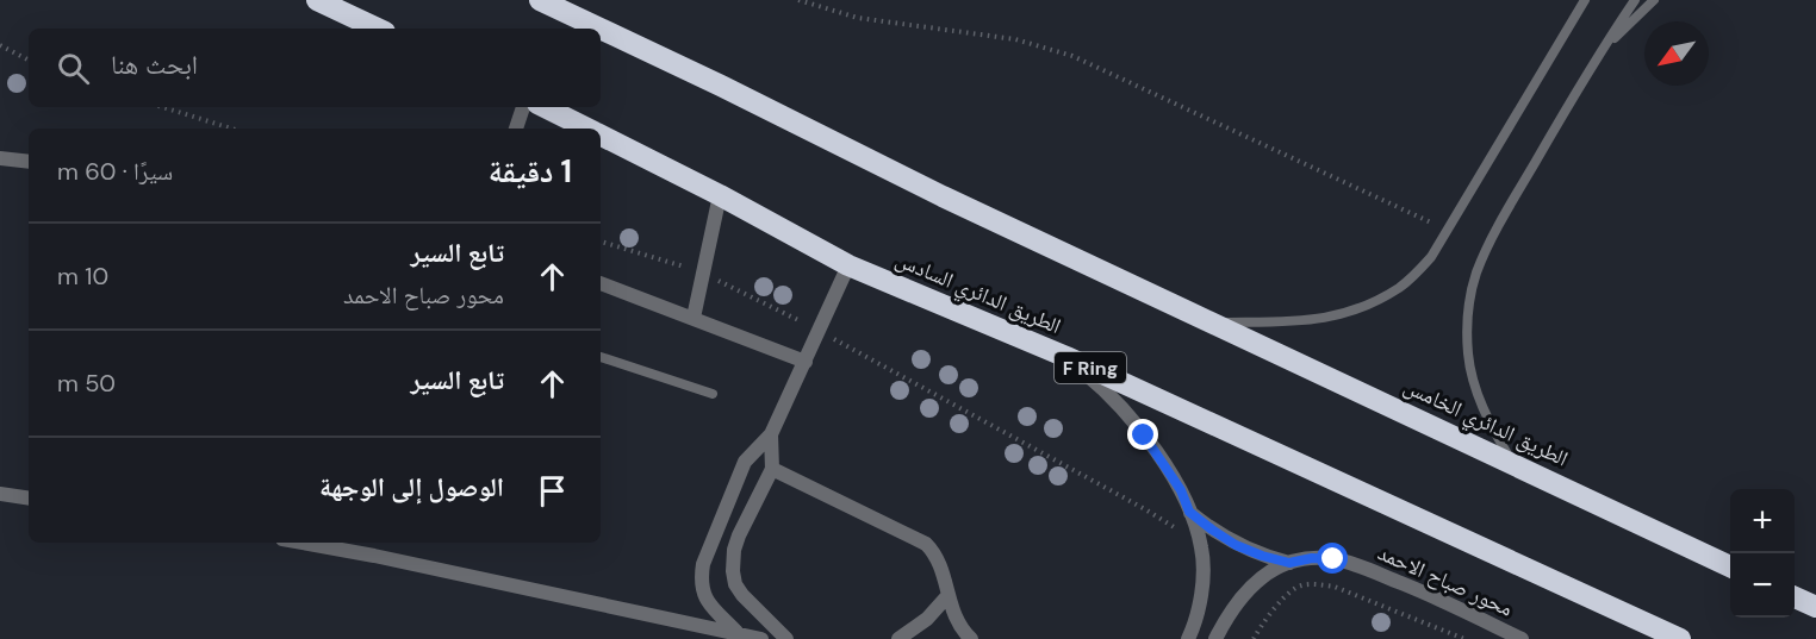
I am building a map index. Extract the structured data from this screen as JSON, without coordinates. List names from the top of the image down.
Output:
{
  "streets": {
    "highway": ["الطريق الدائري السادس", "F Ring", "الطريق الدائري الخامس"],
    "street": ["محور صباح الاحمد"]
  },
  "north": "bottom left",
  "page": {
    "search": "ابحث هنا",
    "heading": ["1 دقيقة", "سيرًا · 60 m"],
    "list": [
      ["تابع السير", "محور صباح الاحمد", "10 m"],
      ["تابع السير", "50 m"],
      "الوصول إلى الوجهة"
    ],
    "map_buttons": ["+", "−"]
  }
}
